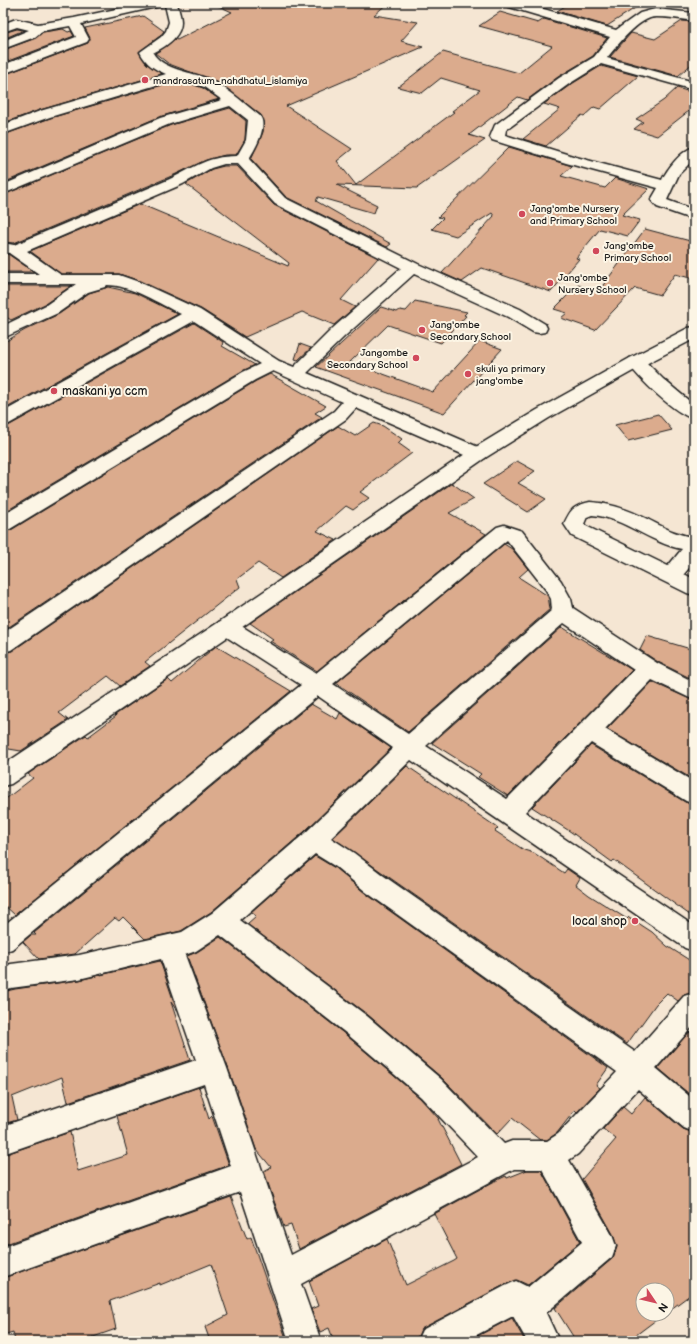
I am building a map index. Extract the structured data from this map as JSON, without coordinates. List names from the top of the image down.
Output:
{
  "places": [
    "mandrasatum_nahdhatul_islamiya",
    "Jang'ombe Nursery and Primary School",
    "Jang'ombe Primary School",
    "Jang'ombe Nursery School",
    "Jang'ombe Secondary School",
    "Jangombe Secondary School",
    "skuli ya primary jang'ombe",
    "maskani ya ccm",
    "local shop"
  ],
  "north": "bottom right"
}
